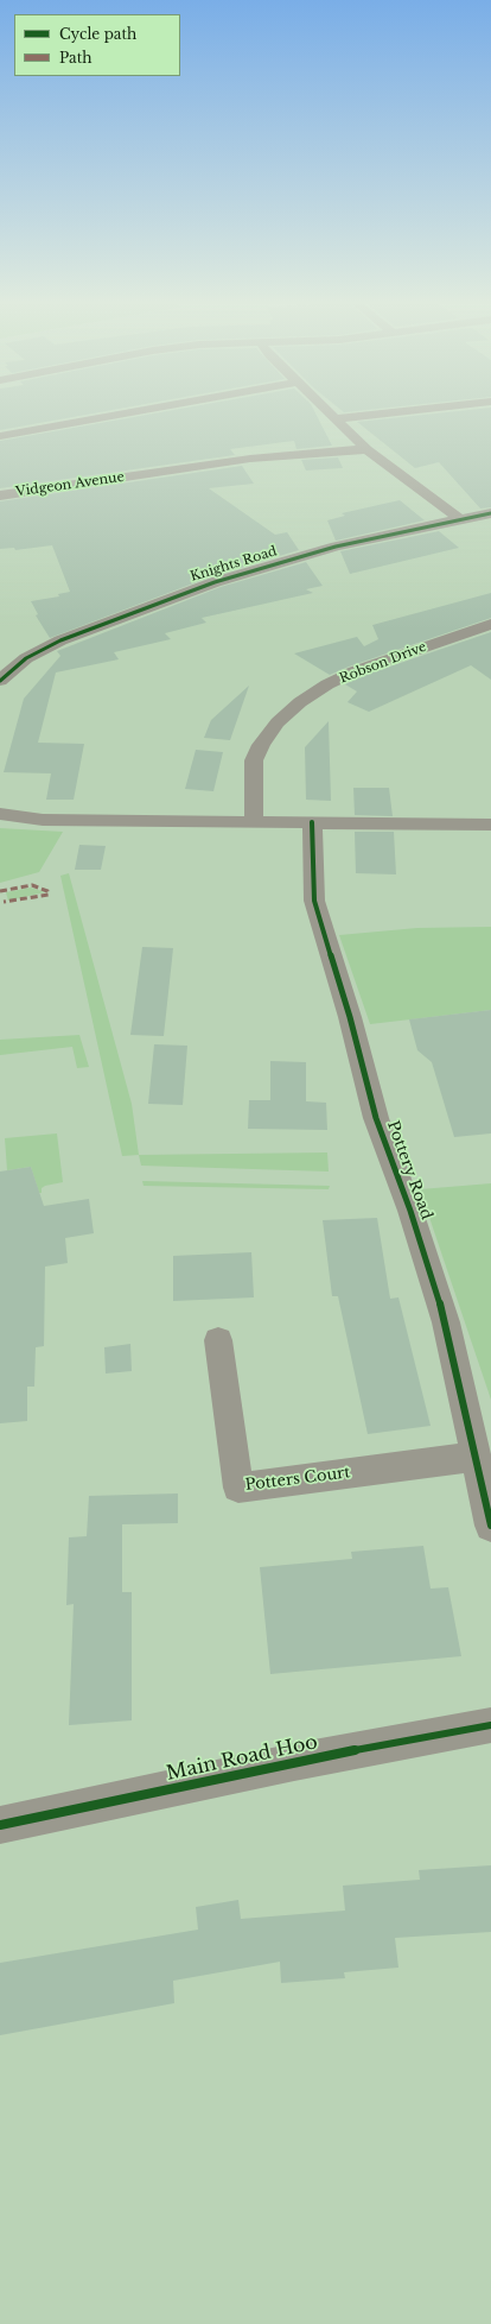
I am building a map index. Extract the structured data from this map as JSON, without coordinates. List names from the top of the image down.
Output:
{
  "streets": {
    "street": [
      "Vidgeon Avenue",
      "Knights Road",
      "Robson Drive",
      "Pottery Road",
      "Potters Court",
      "Main Road Hoo"
    ]
  },
  "crossings": [
    ["Pottery Road", "Potters Court"]
  ],
  "legend": ["Cycle path", "Path"]
}
